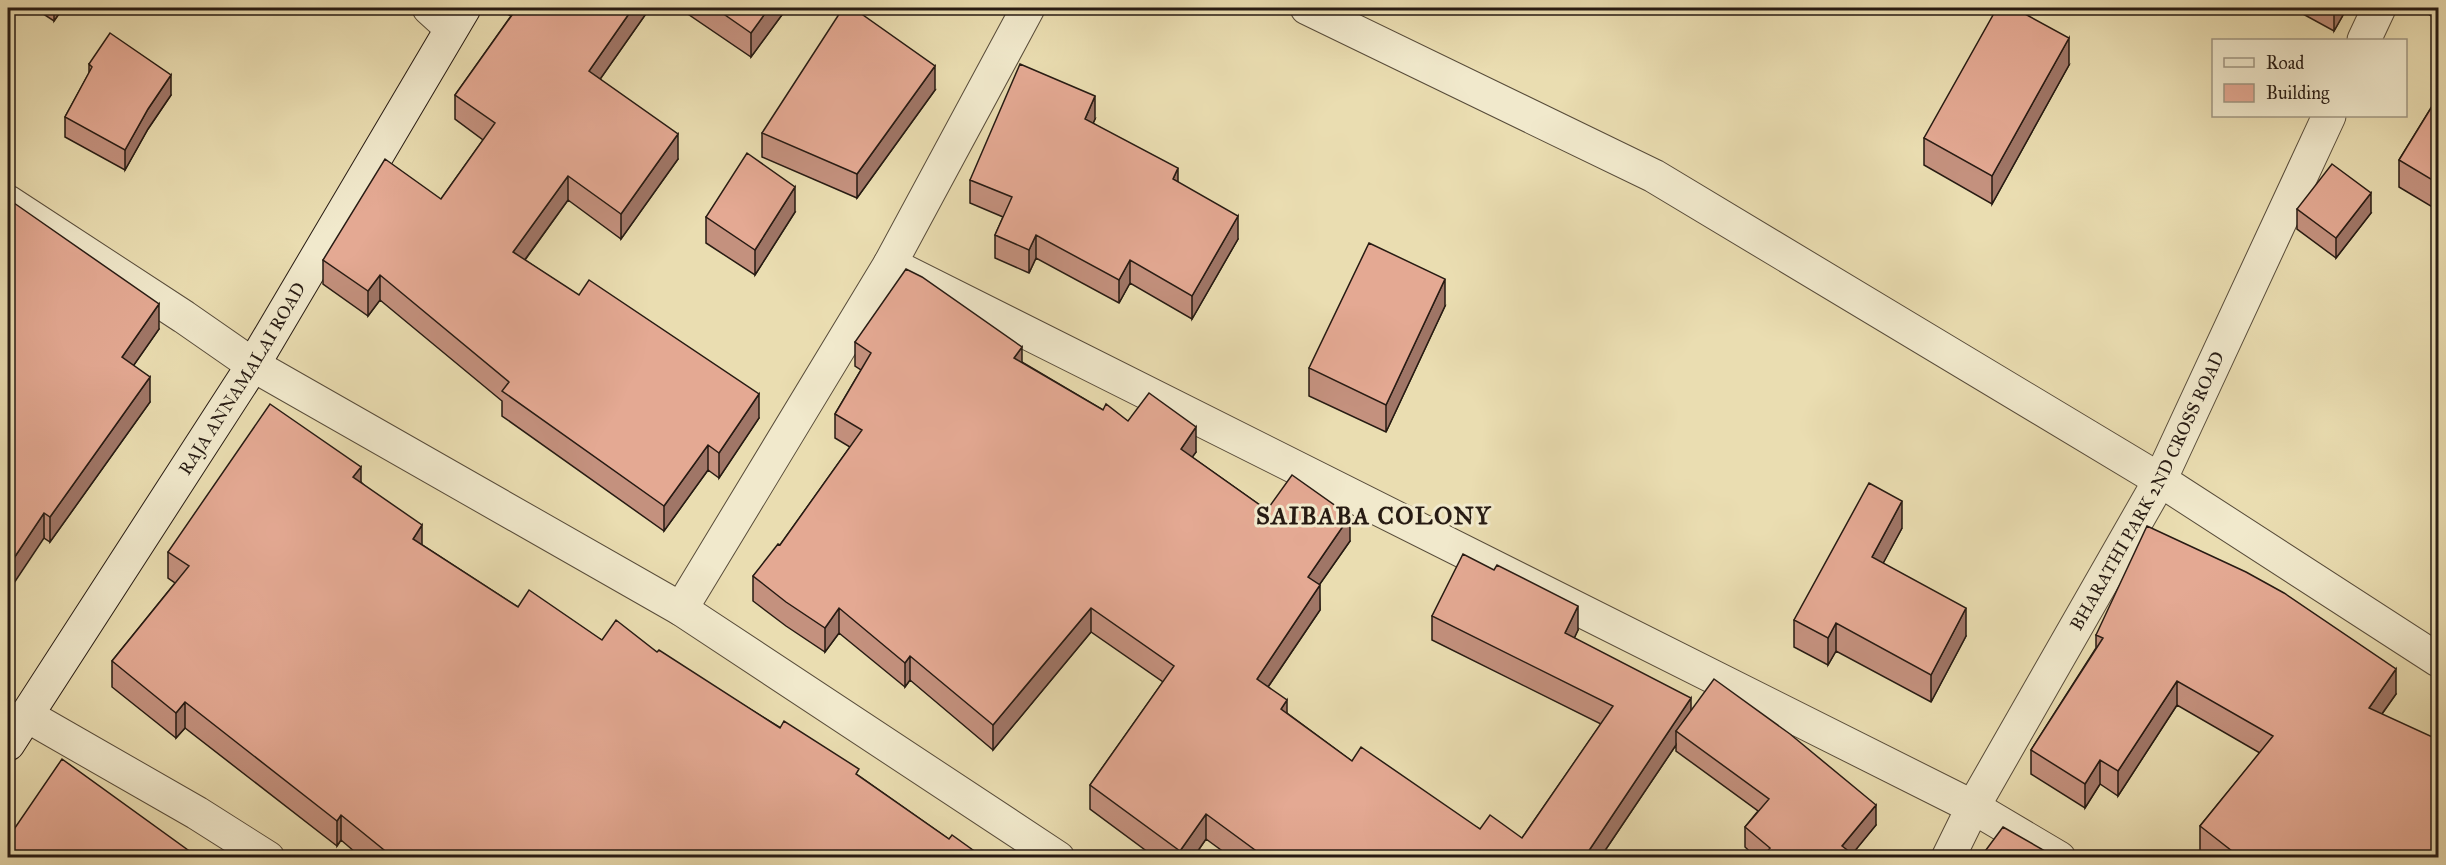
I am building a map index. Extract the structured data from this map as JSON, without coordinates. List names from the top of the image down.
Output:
{
  "streets": {
    "street": ["RAJA ANNAMALAI ROAD", "BHARATHI PARK 2ND CROSS ROAD"]
  },
  "districts": ["SAIBABA COLONY"],
  "legend": ["Road", "Building"]
}
